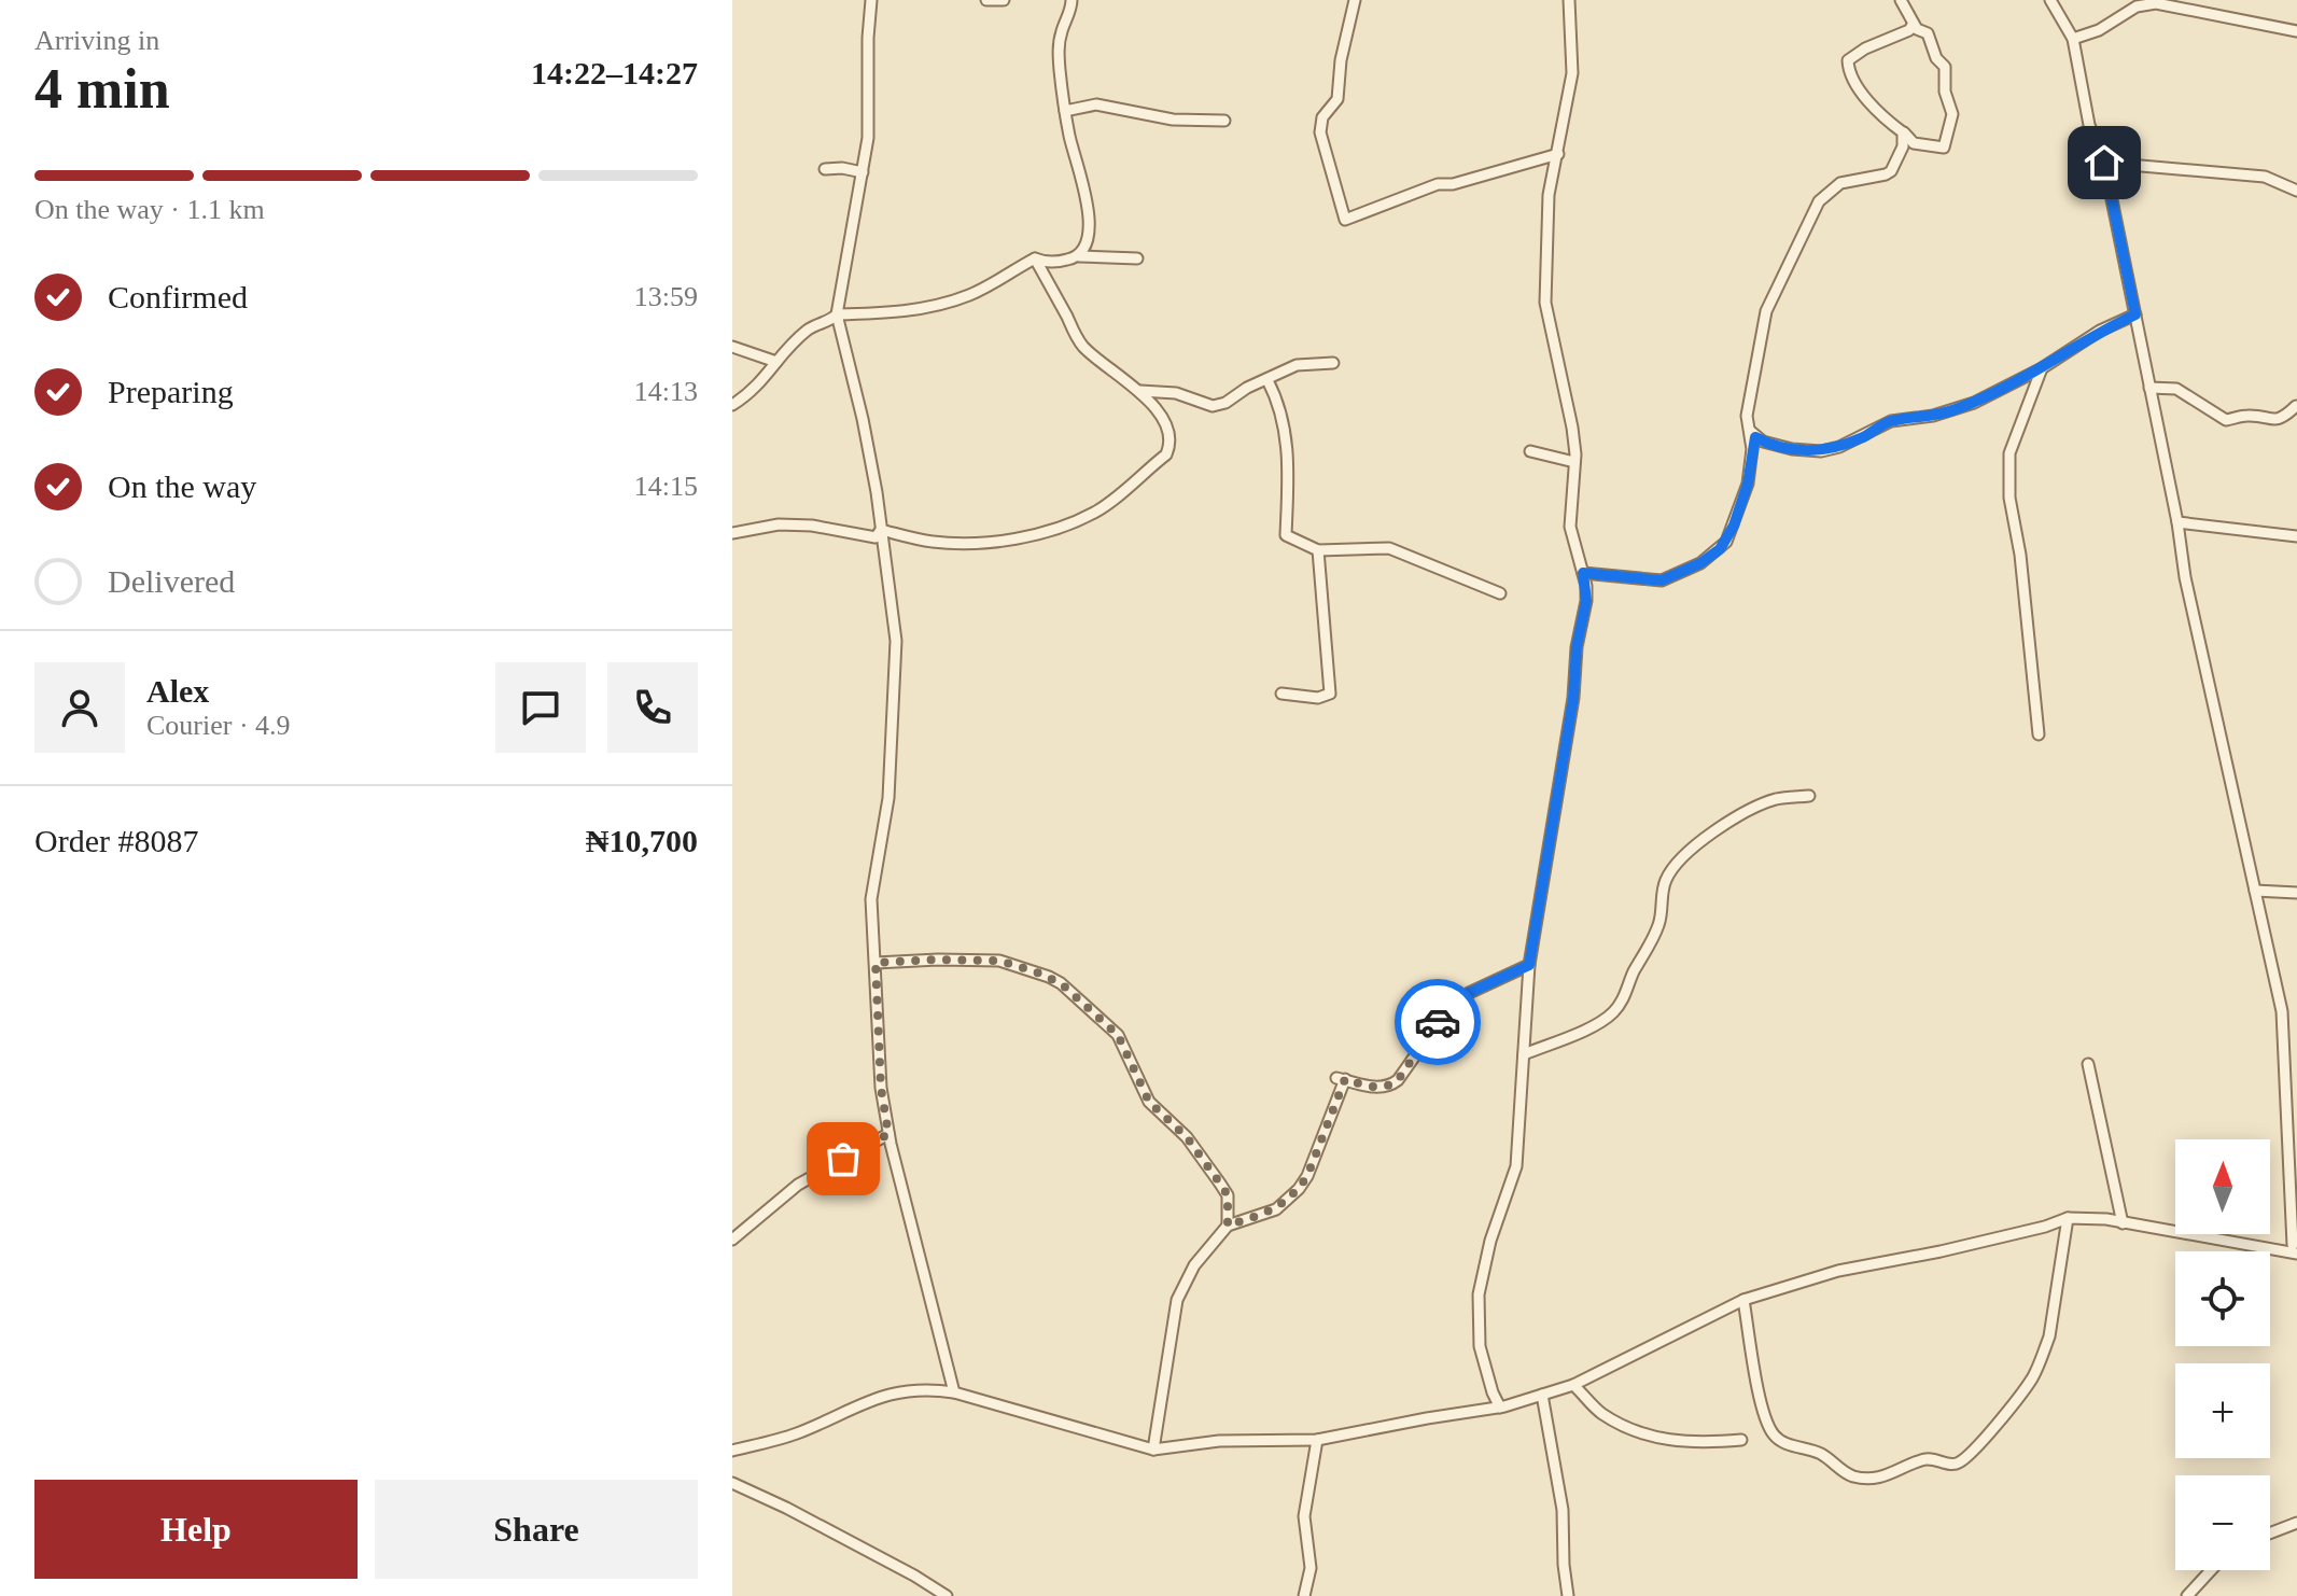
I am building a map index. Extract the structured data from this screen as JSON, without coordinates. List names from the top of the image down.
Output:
{
  "north": "top",
  "page": {
    "heading": ["4 min", "Arriving in", "14:22–14:27"],
    "panel": [
      "Alex",
      "Courier · 4.9",
      "Order #8087",
      "₦10,700"
    ],
    "bar": "On the way · 1.1 km",
    "list": [
      ["Confirmed", "13:59"],
      ["Preparing", "14:13"],
      ["On the way", "14:15"],
      "Delivered"
    ],
    "map_buttons": ["+", "−"],
    "buttons": ["Help", "Share"]
  }
}
